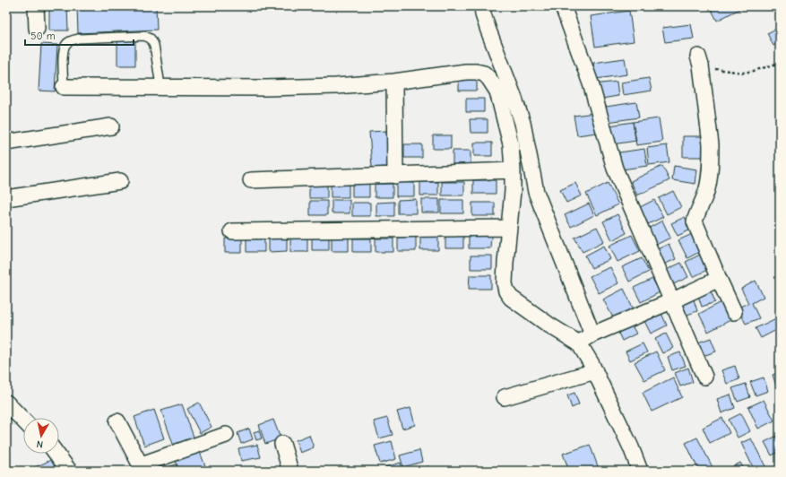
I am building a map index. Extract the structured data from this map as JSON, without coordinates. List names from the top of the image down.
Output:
{
  "scale_bar": "50 m",
  "north": "bottom"
}
